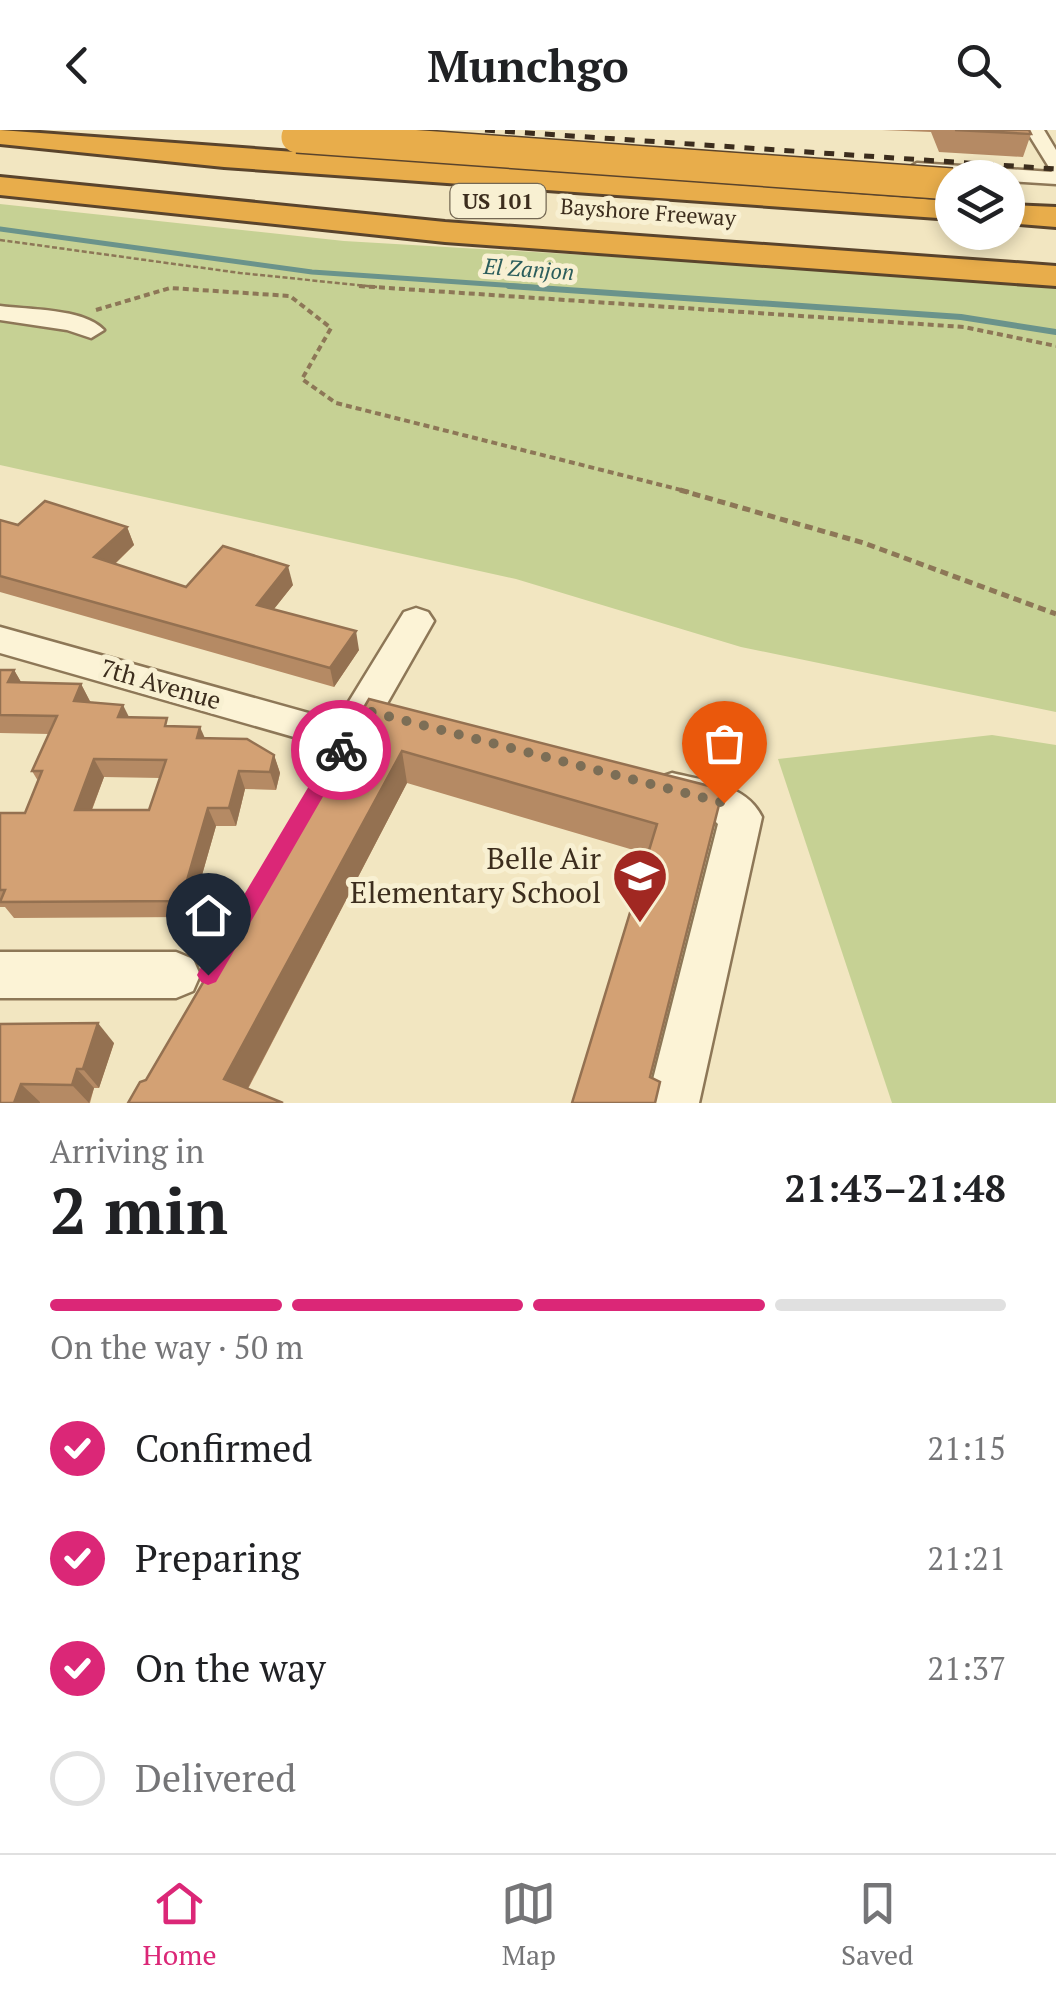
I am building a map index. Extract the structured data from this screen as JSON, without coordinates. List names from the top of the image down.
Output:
{
  "streets": {
    "highway": ["US 101", "Bayshore Freeway"],
    "street": ["7th Avenue"]
  },
  "water": ["El Zanjon"],
  "places": {
    "school or university": ["Belle Air Elementary School"]
  },
  "page": {
    "header": "Munchgo",
    "heading": ["2 min", "Arriving in", "21:43–21:48"],
    "bar": "On the way · 50 m",
    "list": [
      ["Confirmed", "21:15"],
      ["Preparing", "21:21"],
      ["On the way", "21:37"],
      "Delivered"
    ],
    "tabs": ["Home", "Map", "Saved"]
  }
}
